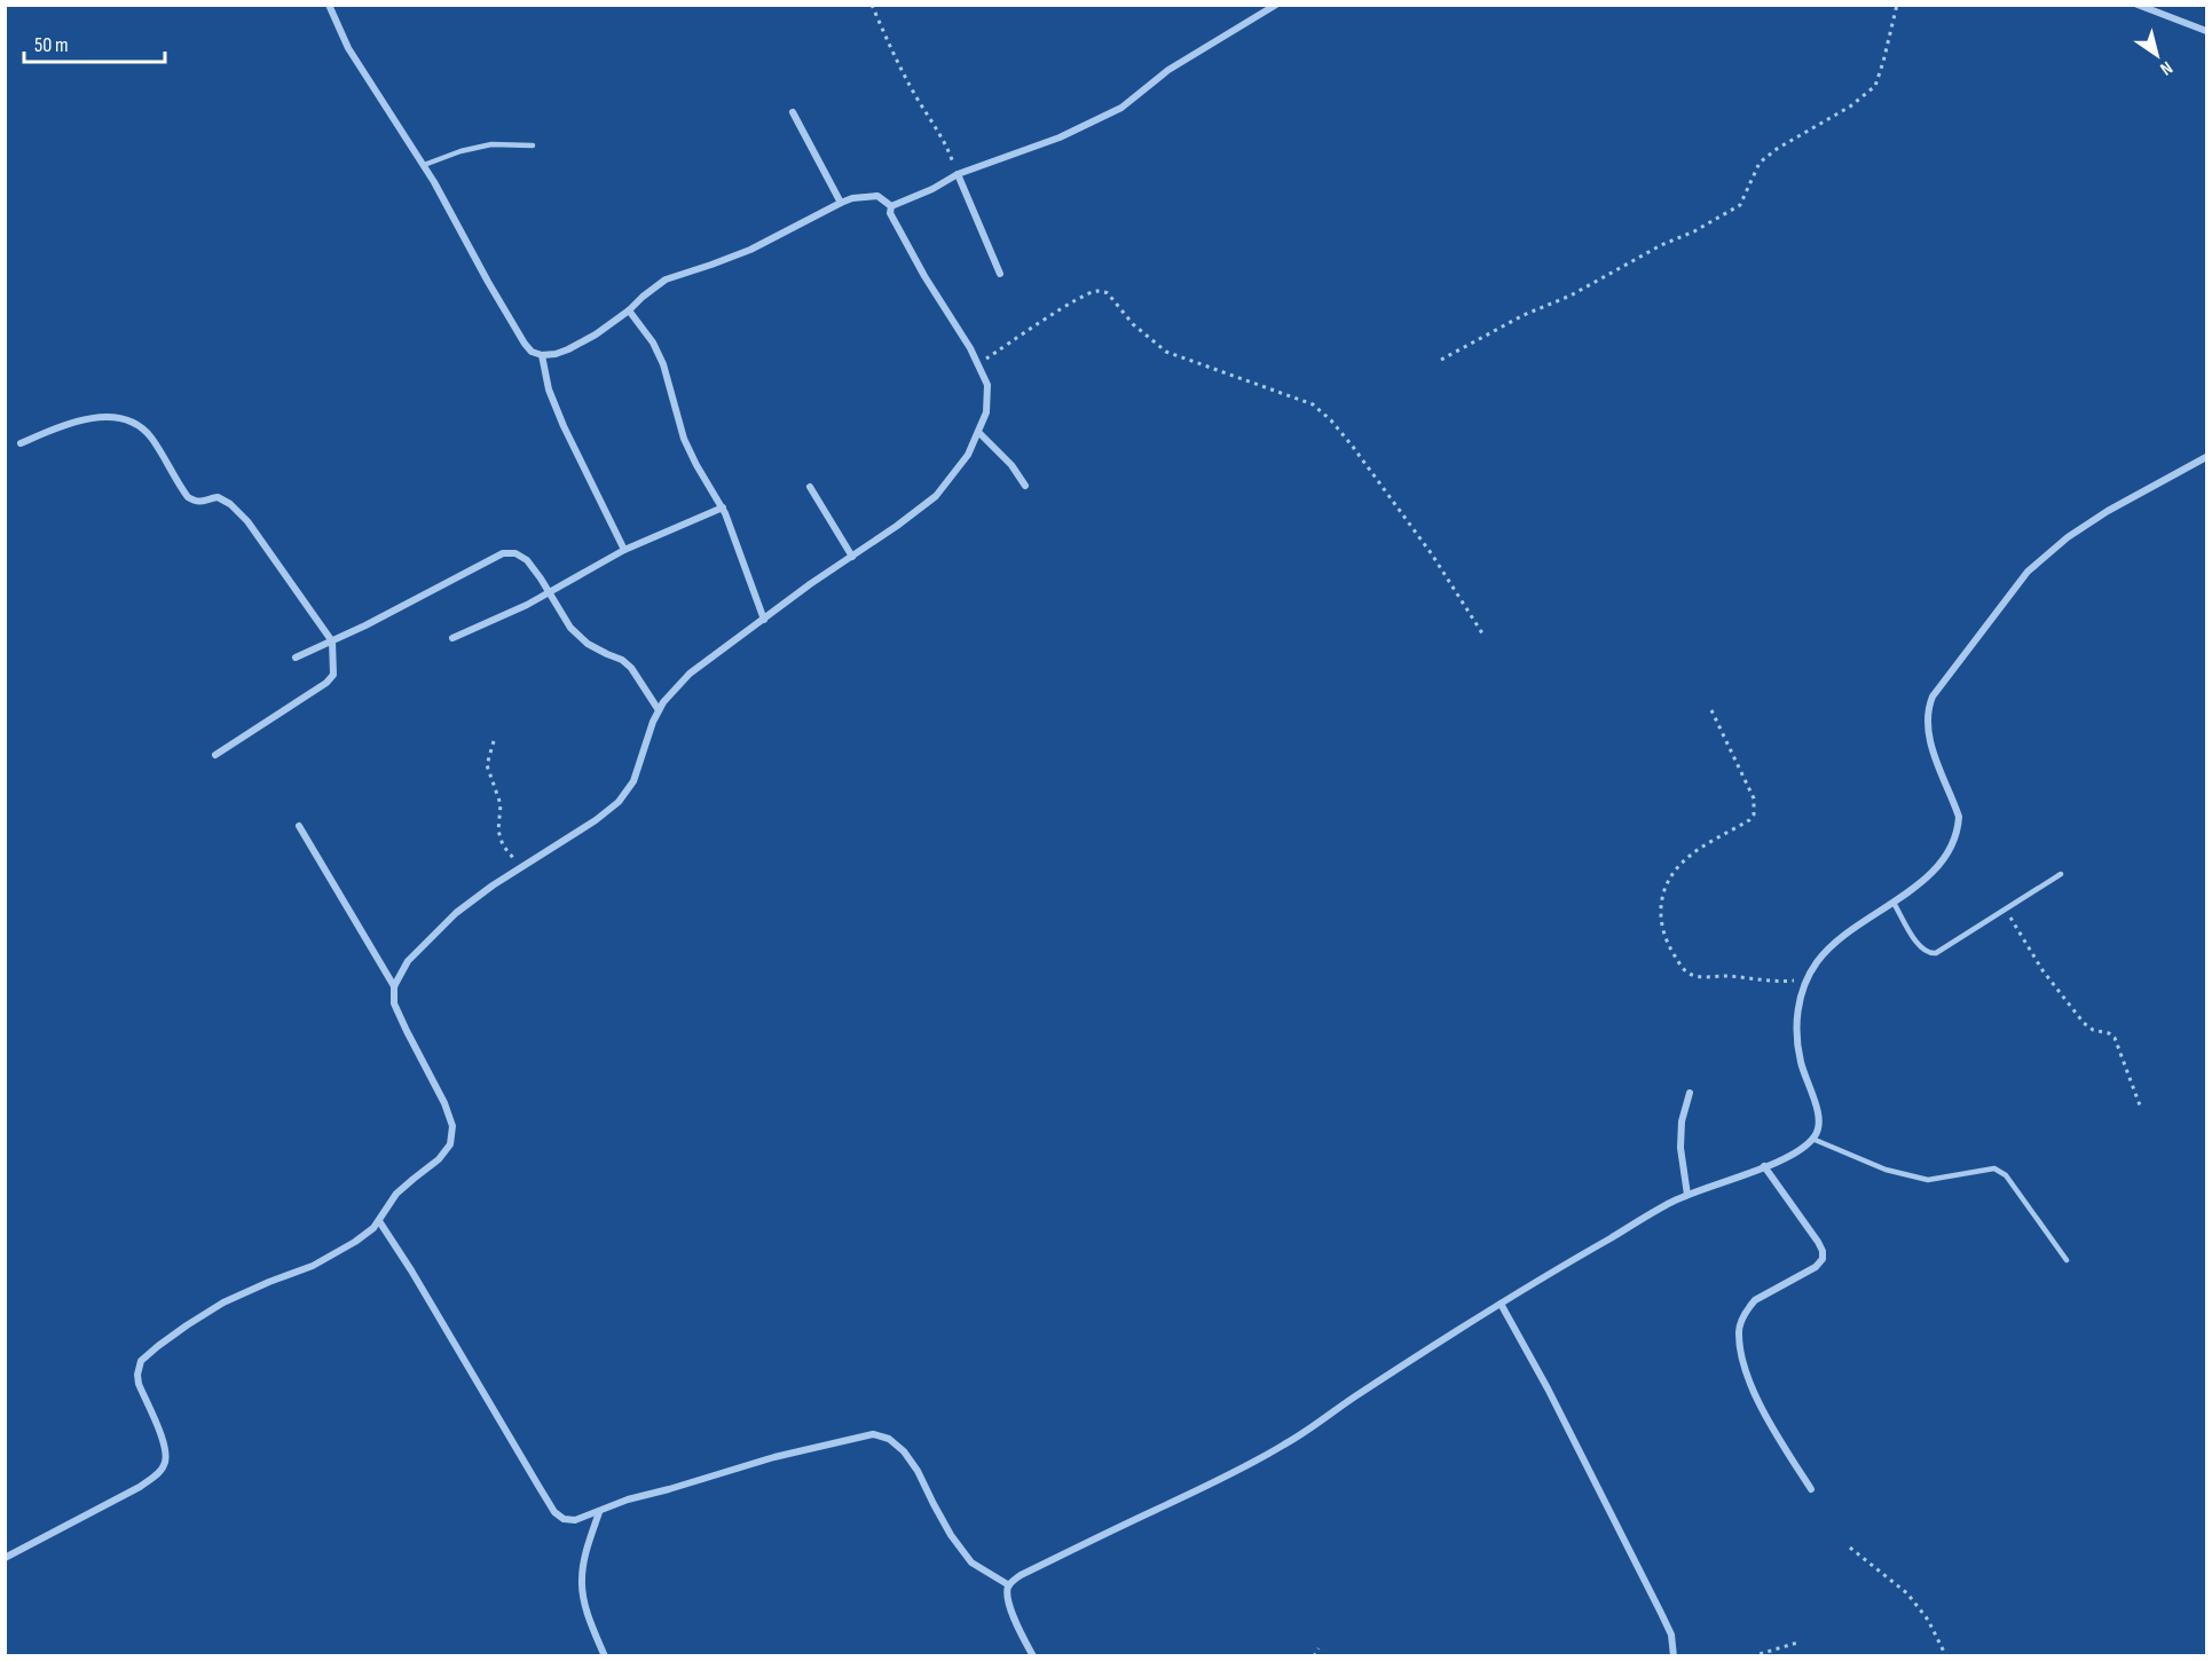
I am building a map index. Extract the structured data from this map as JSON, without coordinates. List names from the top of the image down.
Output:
{
  "scale_bar": "50 m",
  "north": "bottom right"
}
